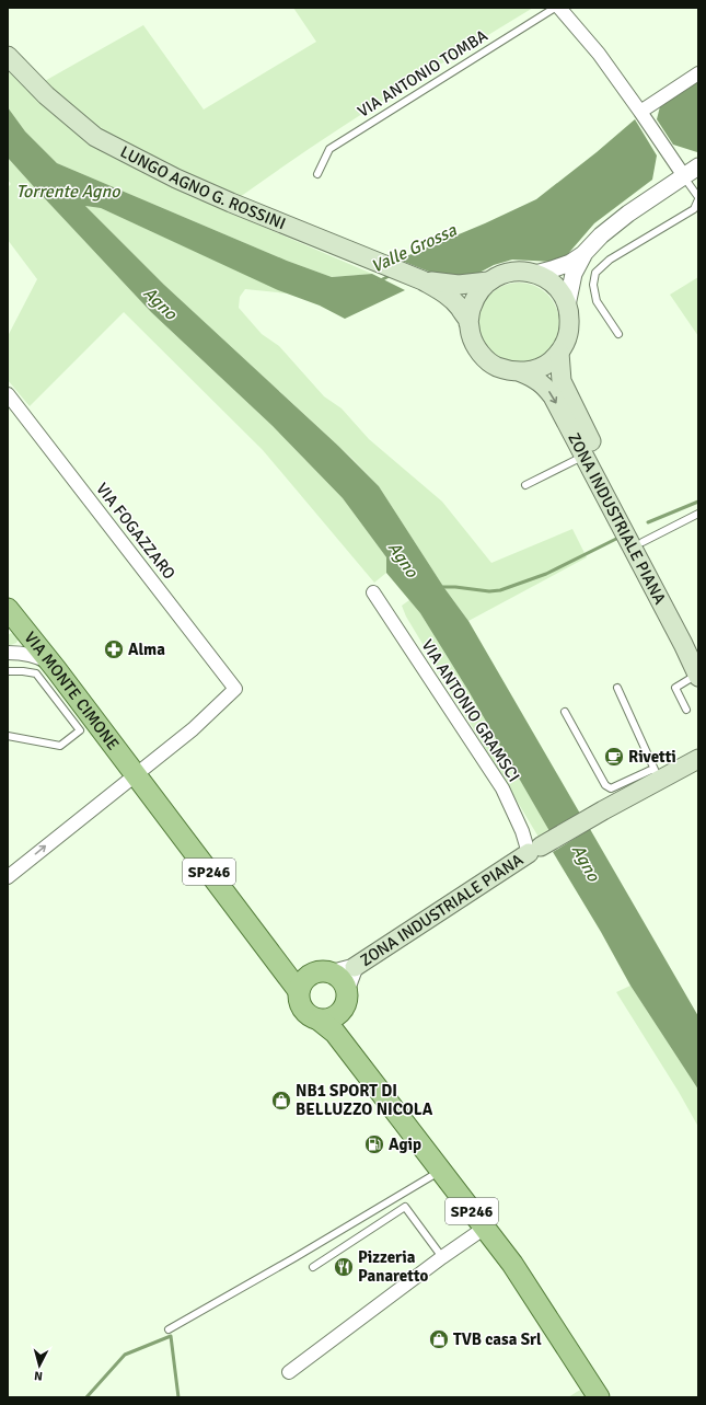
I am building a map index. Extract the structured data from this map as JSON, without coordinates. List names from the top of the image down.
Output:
{
  "streets": {
    "main road": [
      "LUNGO AGNO G. ROSSINI",
      "ZONA INDUSTRIALE PIANA",
      "VIA MONTE CIMONE",
      "SP246"
    ],
    "street": ["VIA FOGAZZARO", "VIA ANTONIO GRAMSCI"],
    "lane": ["VIA ANTONIO TOMBA"]
  },
  "crossings": [
    ["ZONA INDUSTRIALE PIANA", "VIA ANTONIO GRAMSCI"],
    ["VIA FOGAZZARO", "VIA MONTE CIMONE"],
    ["VIA FOGAZZARO", "SP246"],
    ["VIA MONTE CIMONE", "SP246"]
  ],
  "water": ["Torrente Agno", "Valle Grossa", "Agno"],
  "places": {
    "pharmacy": ["Alma"],
    "cafe": ["Rivetti"],
    "shop": ["NB1 SPORT DI BELLUZZO NICOLA", "TVB casa Srl"],
    "fuel station": ["Agip"],
    "restaurant": ["Pizzeria Panaretto"]
  },
  "north": "bottom"
}
